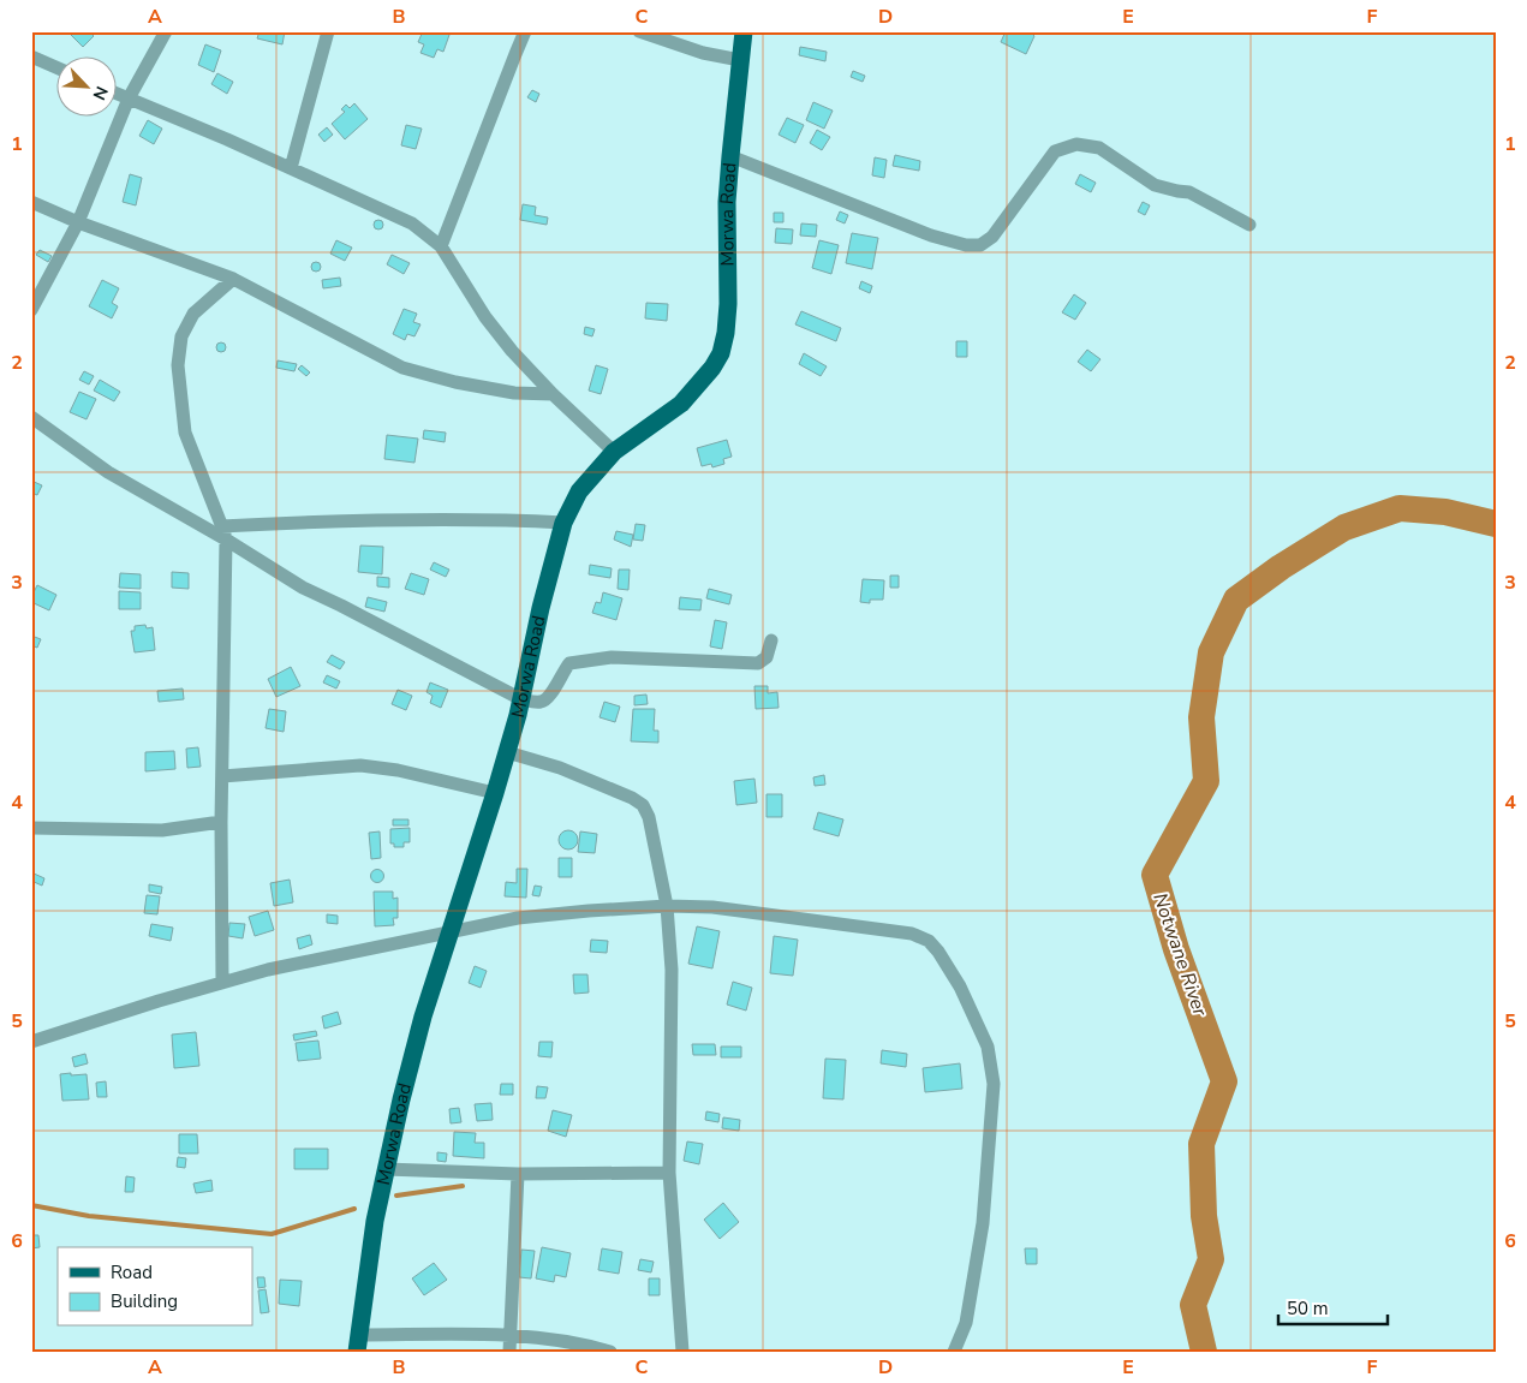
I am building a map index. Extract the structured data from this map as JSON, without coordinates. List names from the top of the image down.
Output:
{
  "streets": {
    "main road": ["Morwa Road"]
  },
  "water": ["Notwane River"],
  "legend": ["Road", "Building"],
  "scale_bar": "50 m",
  "north": "bottom right",
  "grid": {
    "columns": [
      "A",
      "B",
      "C",
      "D",
      "E",
      "F"
    ],
    "rows": [
      "1",
      "2",
      "3",
      "4",
      "5",
      "6"
    ]
  }
}
